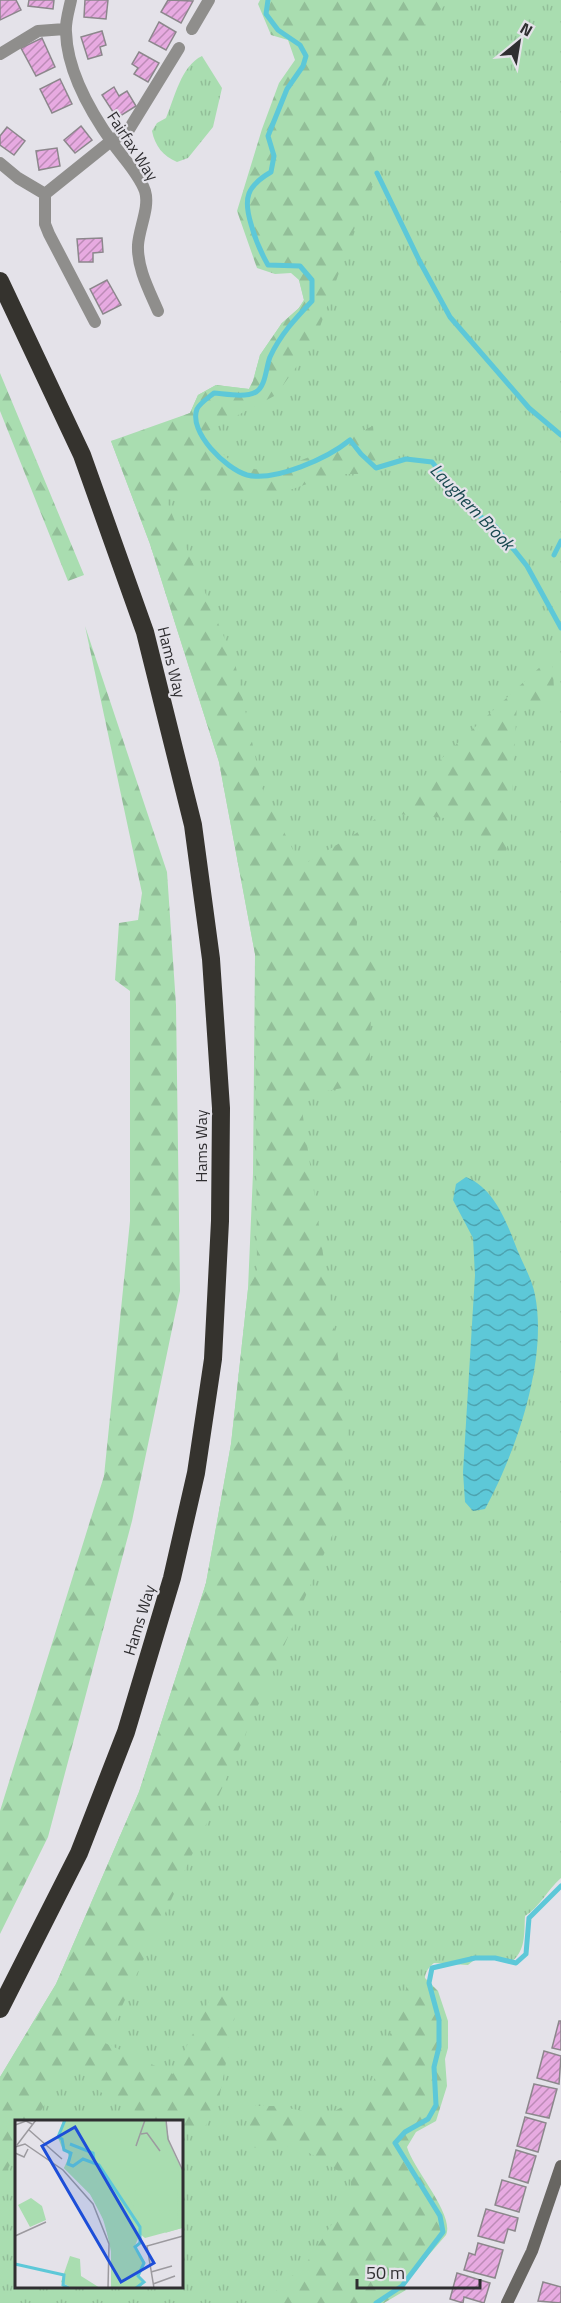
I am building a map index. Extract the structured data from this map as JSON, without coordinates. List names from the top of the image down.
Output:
{
  "streets": {
    "highway": ["Hams Way"],
    "street": ["Fairfax Way"]
  },
  "water": ["Laughern Brook"],
  "scale_bar": "50 m",
  "north": "top right"
}
